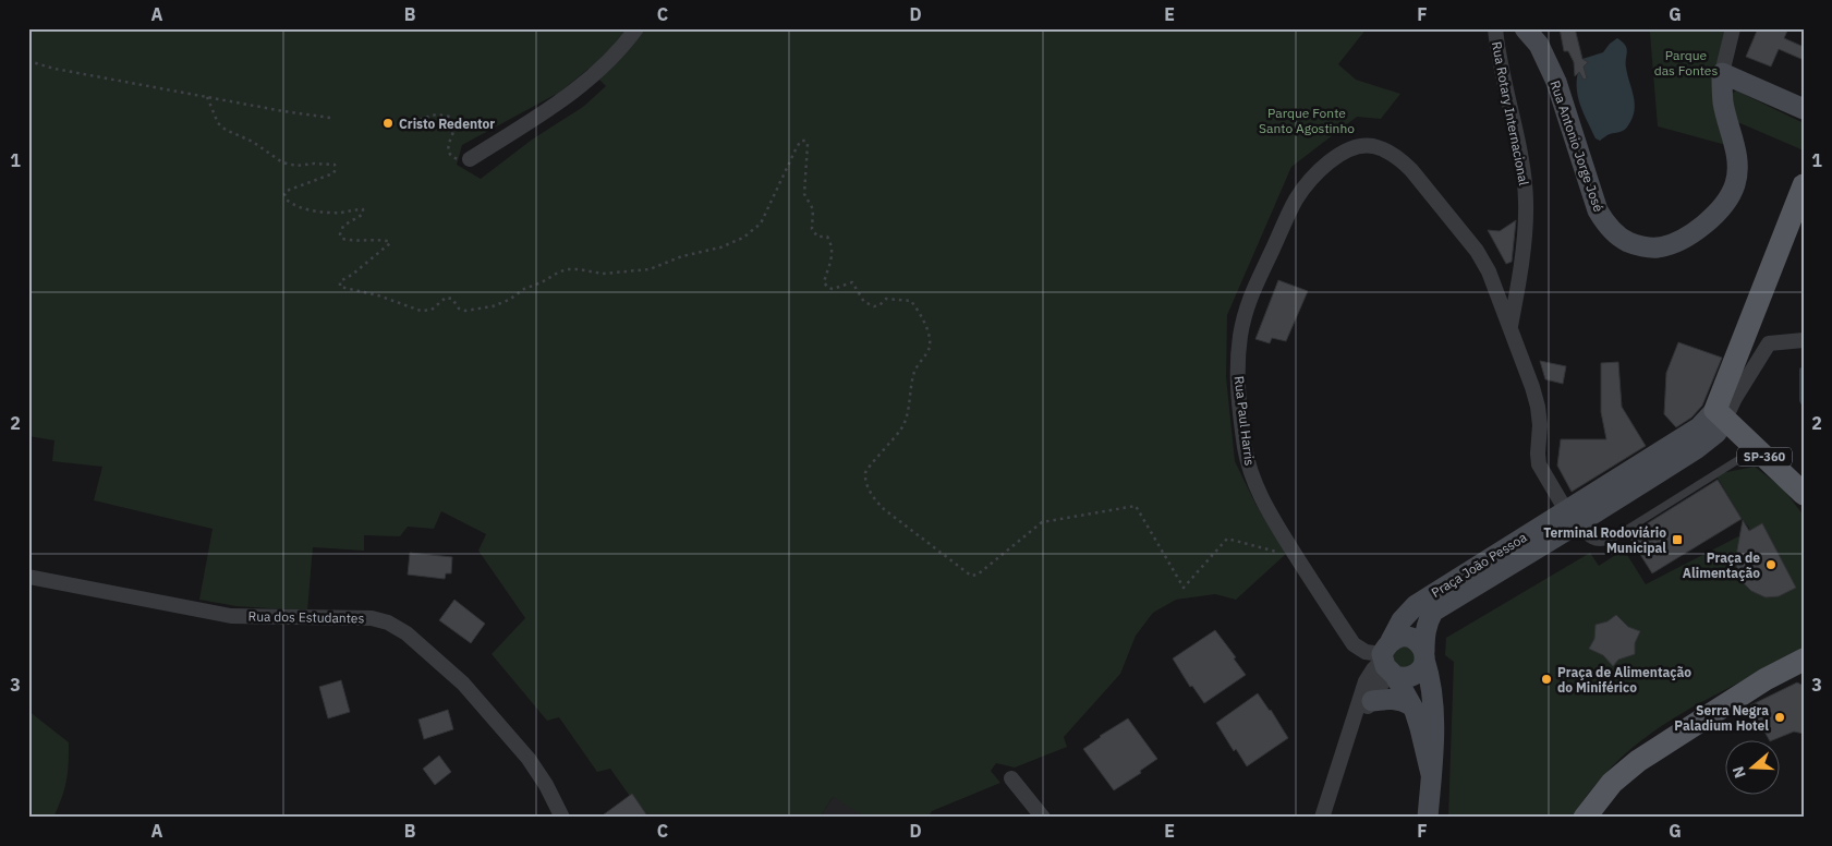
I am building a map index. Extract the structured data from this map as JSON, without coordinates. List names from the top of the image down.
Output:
{
  "streets": {
    "main road": ["SP-360"],
    "street": [
      "Rua Rotary Internacional",
      "Rua Antonio Jorge José",
      "Rua Paul Harris",
      "Praça João Pessoa",
      "Rua dos Estudantes"
    ]
  },
  "crossings": [
    ["Rua Rotary Internacional", "Rua Paul Harris"],
    ["Rua Paul Harris", "Praça João Pessoa"],
    ["SP-360", "Praça João Pessoa"]
  ],
  "parks": ["Parque das Fontes", "Parque Fonte Santo Agostinho"],
  "places": {
    "other": [
      "Cristo Redentor",
      "Praça de Alimentação",
      "Praça de Alimentação do Miniférico",
      "Serra Negra Paladium Hotel"
    ],
    "transit": ["Terminal Rodoviário Municipal"]
  },
  "north": "left",
  "grid": {
    "columns": [
      "A",
      "B",
      "C",
      "D",
      "E",
      "F",
      "G"
    ],
    "rows": ["1", "2", "3"]
  }
}
